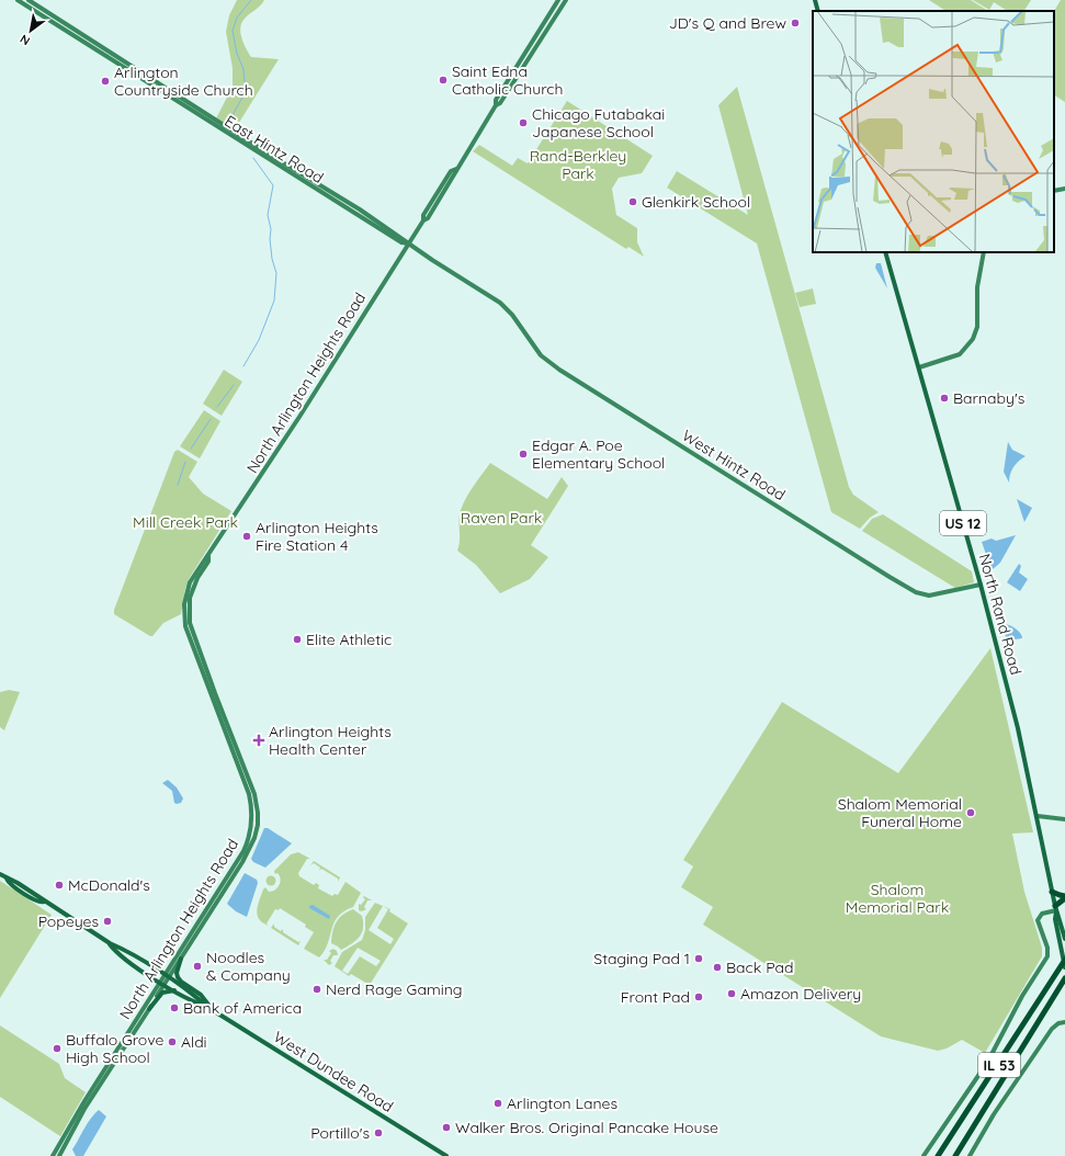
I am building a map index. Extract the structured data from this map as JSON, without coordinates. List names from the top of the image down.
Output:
{
  "streets": {
    "highway": ["IL 53"],
    "main road": [
      "East Hintz Road",
      "North Arlington Heights Road",
      "West Hintz Road",
      "US 12",
      "North Rand Road",
      "West Dundee Road"
    ]
  },
  "crossings": [
    ["East Hintz Road", "North Arlington Heights Road"],
    ["East Hintz Road", "West Hintz Road"],
    ["North Arlington Heights Road", "West Dundee Road"],
    ["West Hintz Road", "North Rand Road"]
  ],
  "parks": [
    "Rand-Berkley Park",
    "Raven Park",
    "Mill Creek Park",
    "Shalom Memorial Park"
  ],
  "places": {
    "other": [
      "JD's Q and Brew",
      "Saint Edna Catholic Church",
      "Arlington Countryside Church",
      "Chicago Futabakai Japanese School",
      "Glenkirk School",
      "Barnaby's",
      "Edgar A. Poe Elementary School",
      "Arlington Heights Fire Station 4",
      "Elite Athletic",
      "Shalom Memorial Funeral Home",
      "McDonald's",
      "Popeyes",
      "Staging Pad 1",
      "Noodles & Company",
      "Back Pad",
      "Nerd Rage Gaming",
      "Amazon Delivery",
      "Front Pad",
      "Bank of America",
      "Aldi",
      "Buffalo Grove High School",
      "Arlington Lanes",
      "Walker Bros. Original Pancake House",
      "Portillo's"
    ],
    "health": ["Arlington Heights Health Center"]
  },
  "north": "bottom left"
}
